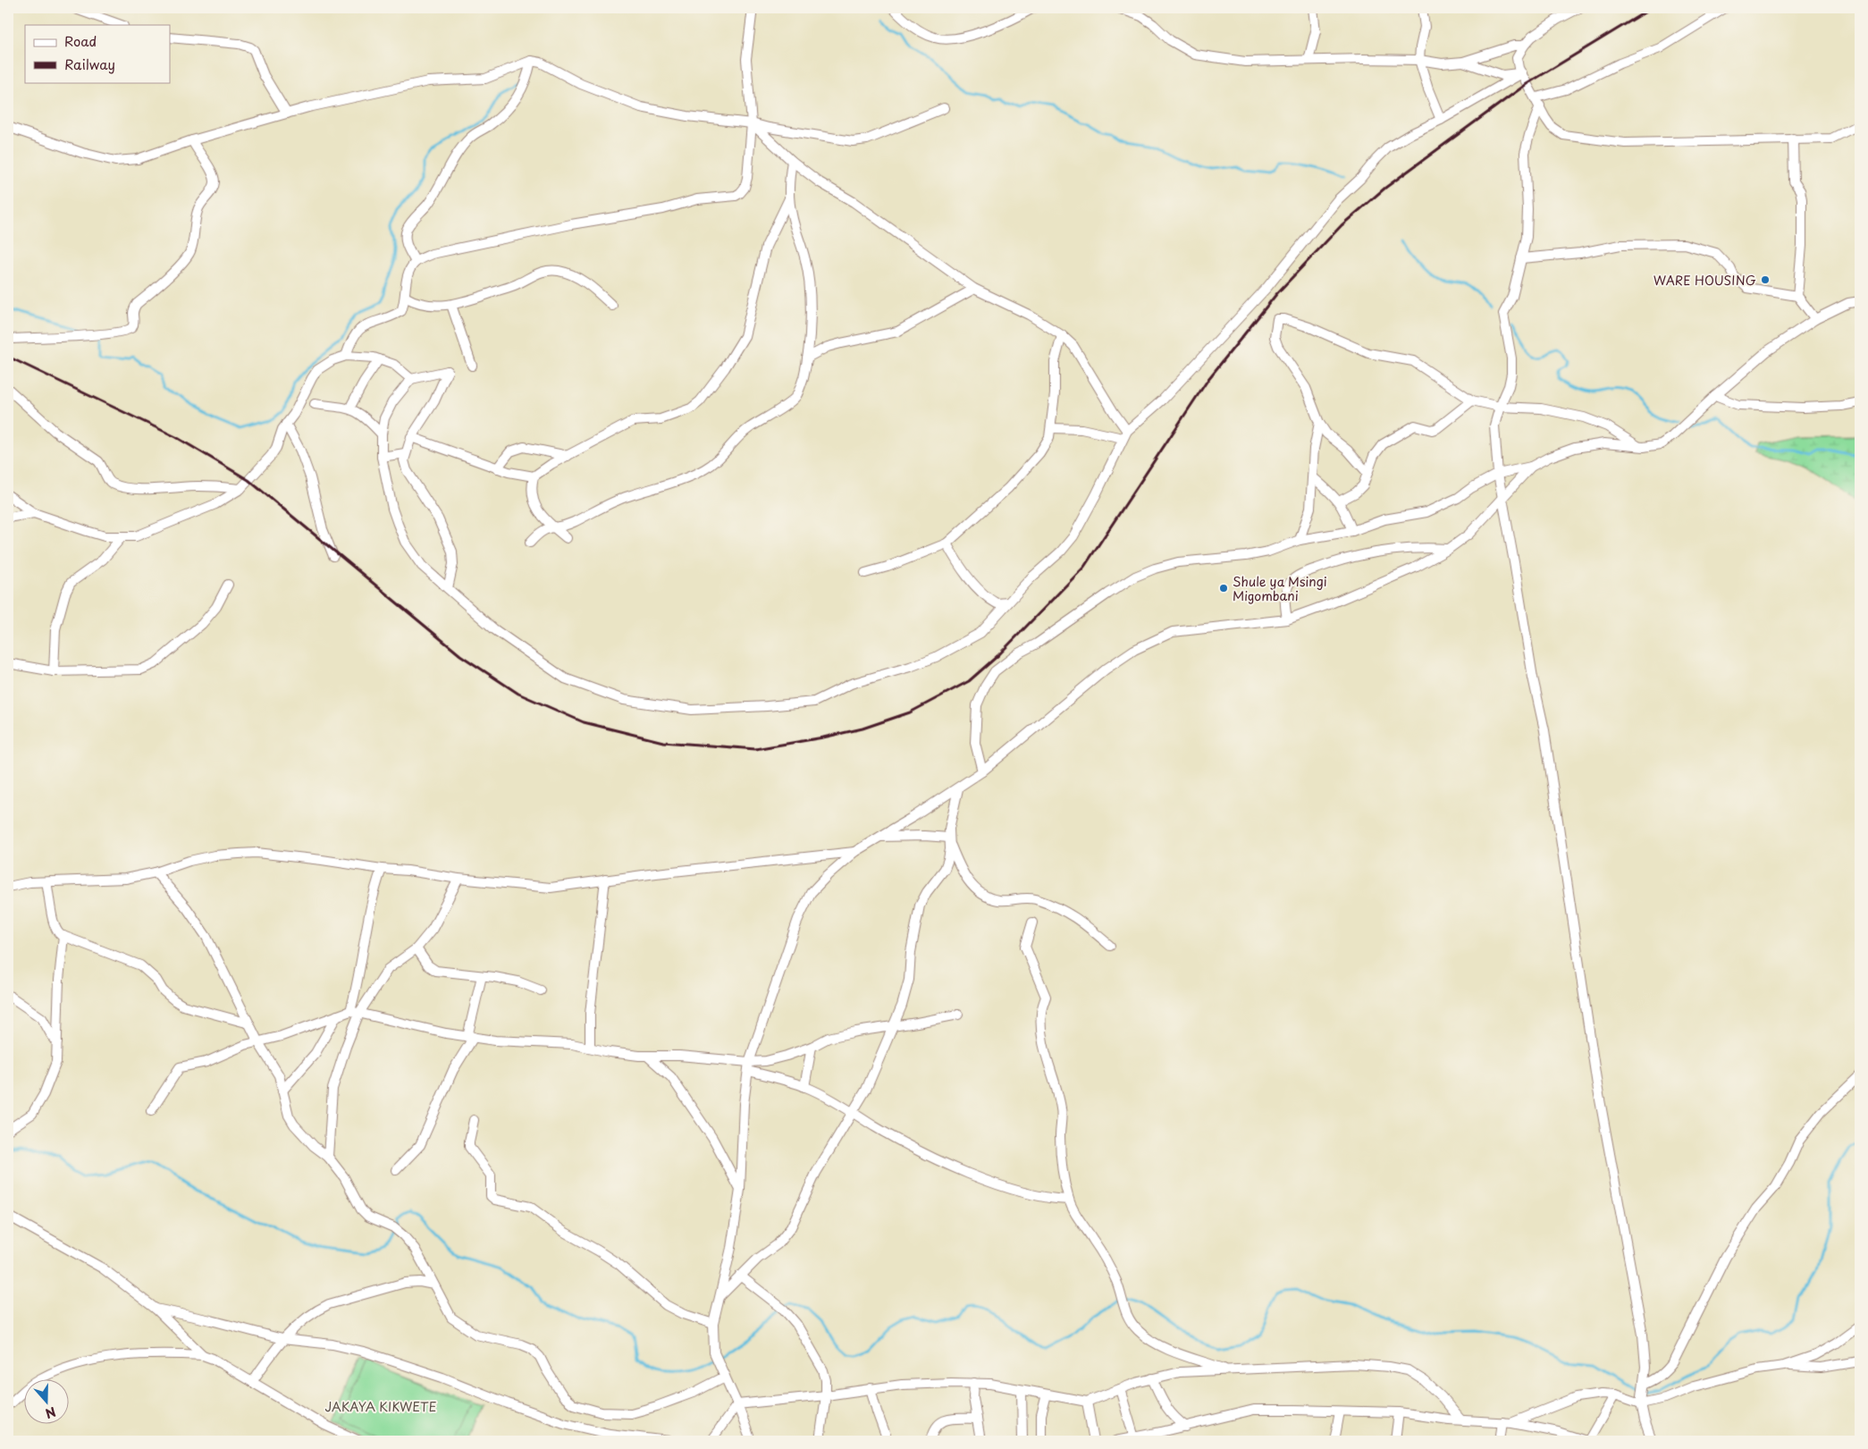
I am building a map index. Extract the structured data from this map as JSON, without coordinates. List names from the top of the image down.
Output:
{
  "parks": ["JAKAYA KIKWETE"],
  "places": ["WARE HOUSING", "Shule ya Msingi Migombani"],
  "legend": ["Road", "Railway"],
  "north": "bottom"
}
